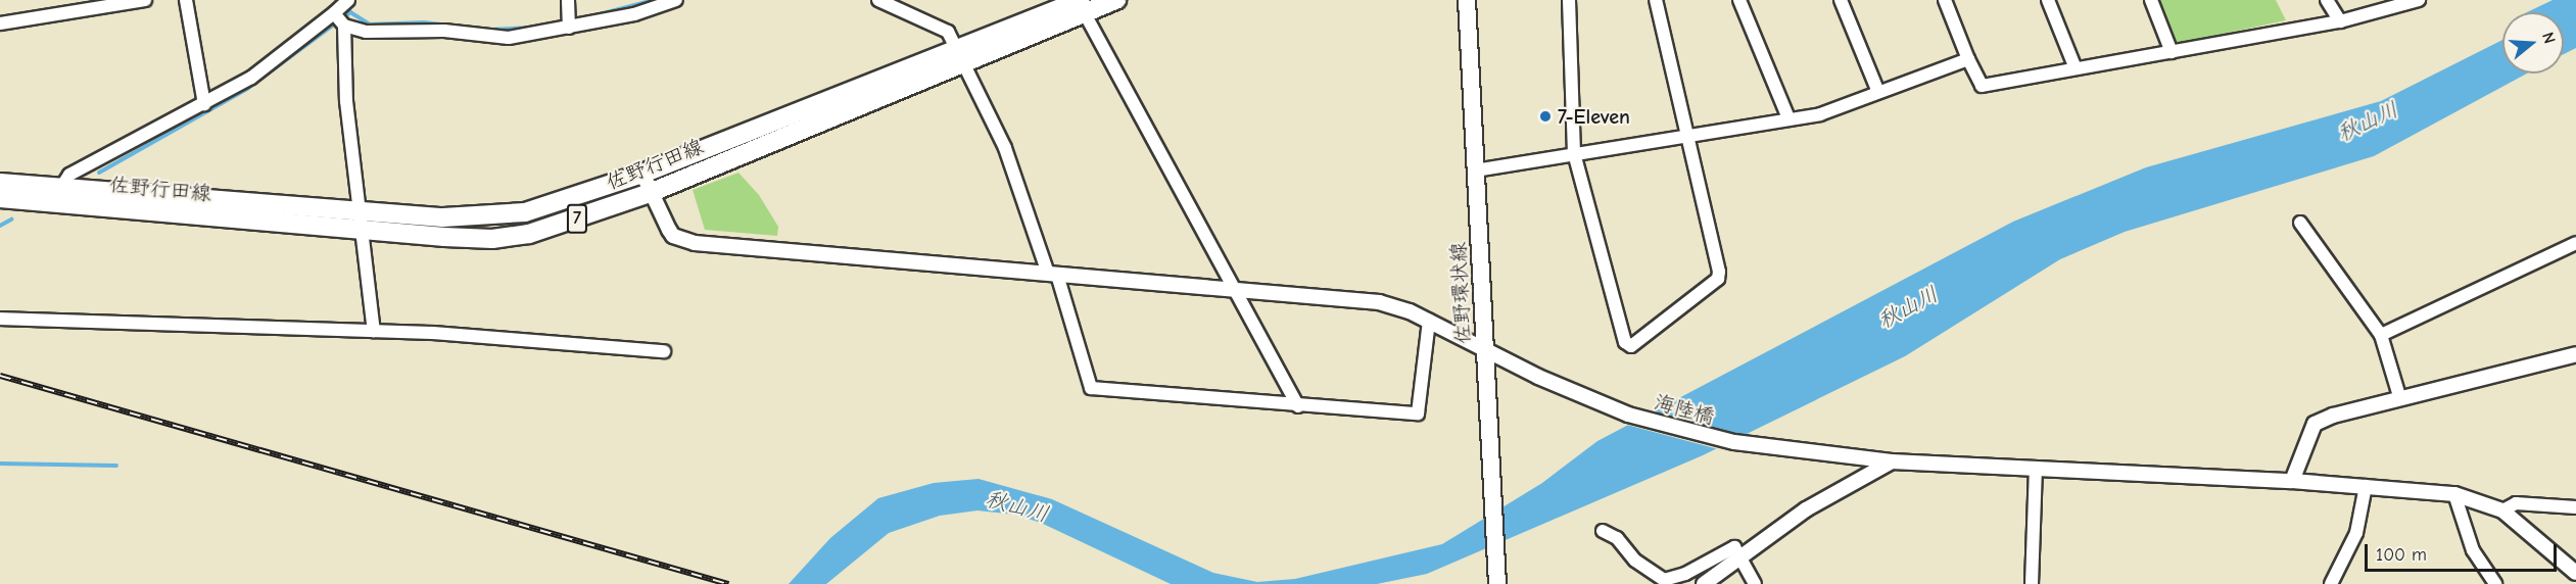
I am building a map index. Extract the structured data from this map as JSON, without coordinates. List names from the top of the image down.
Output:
{
  "streets": {
    "main road": ["佐野行田線", "7", "佐野環状線"],
    "street": ["海陸橋"]
  },
  "crossings": [
    ["佐野行田線", "海陸橋"],
    ["佐野環状線", "海陸橋"]
  ],
  "water": ["秋山川"],
  "places": ["7-Eleven"],
  "scale_bar": "100 m",
  "north": "right"
}
